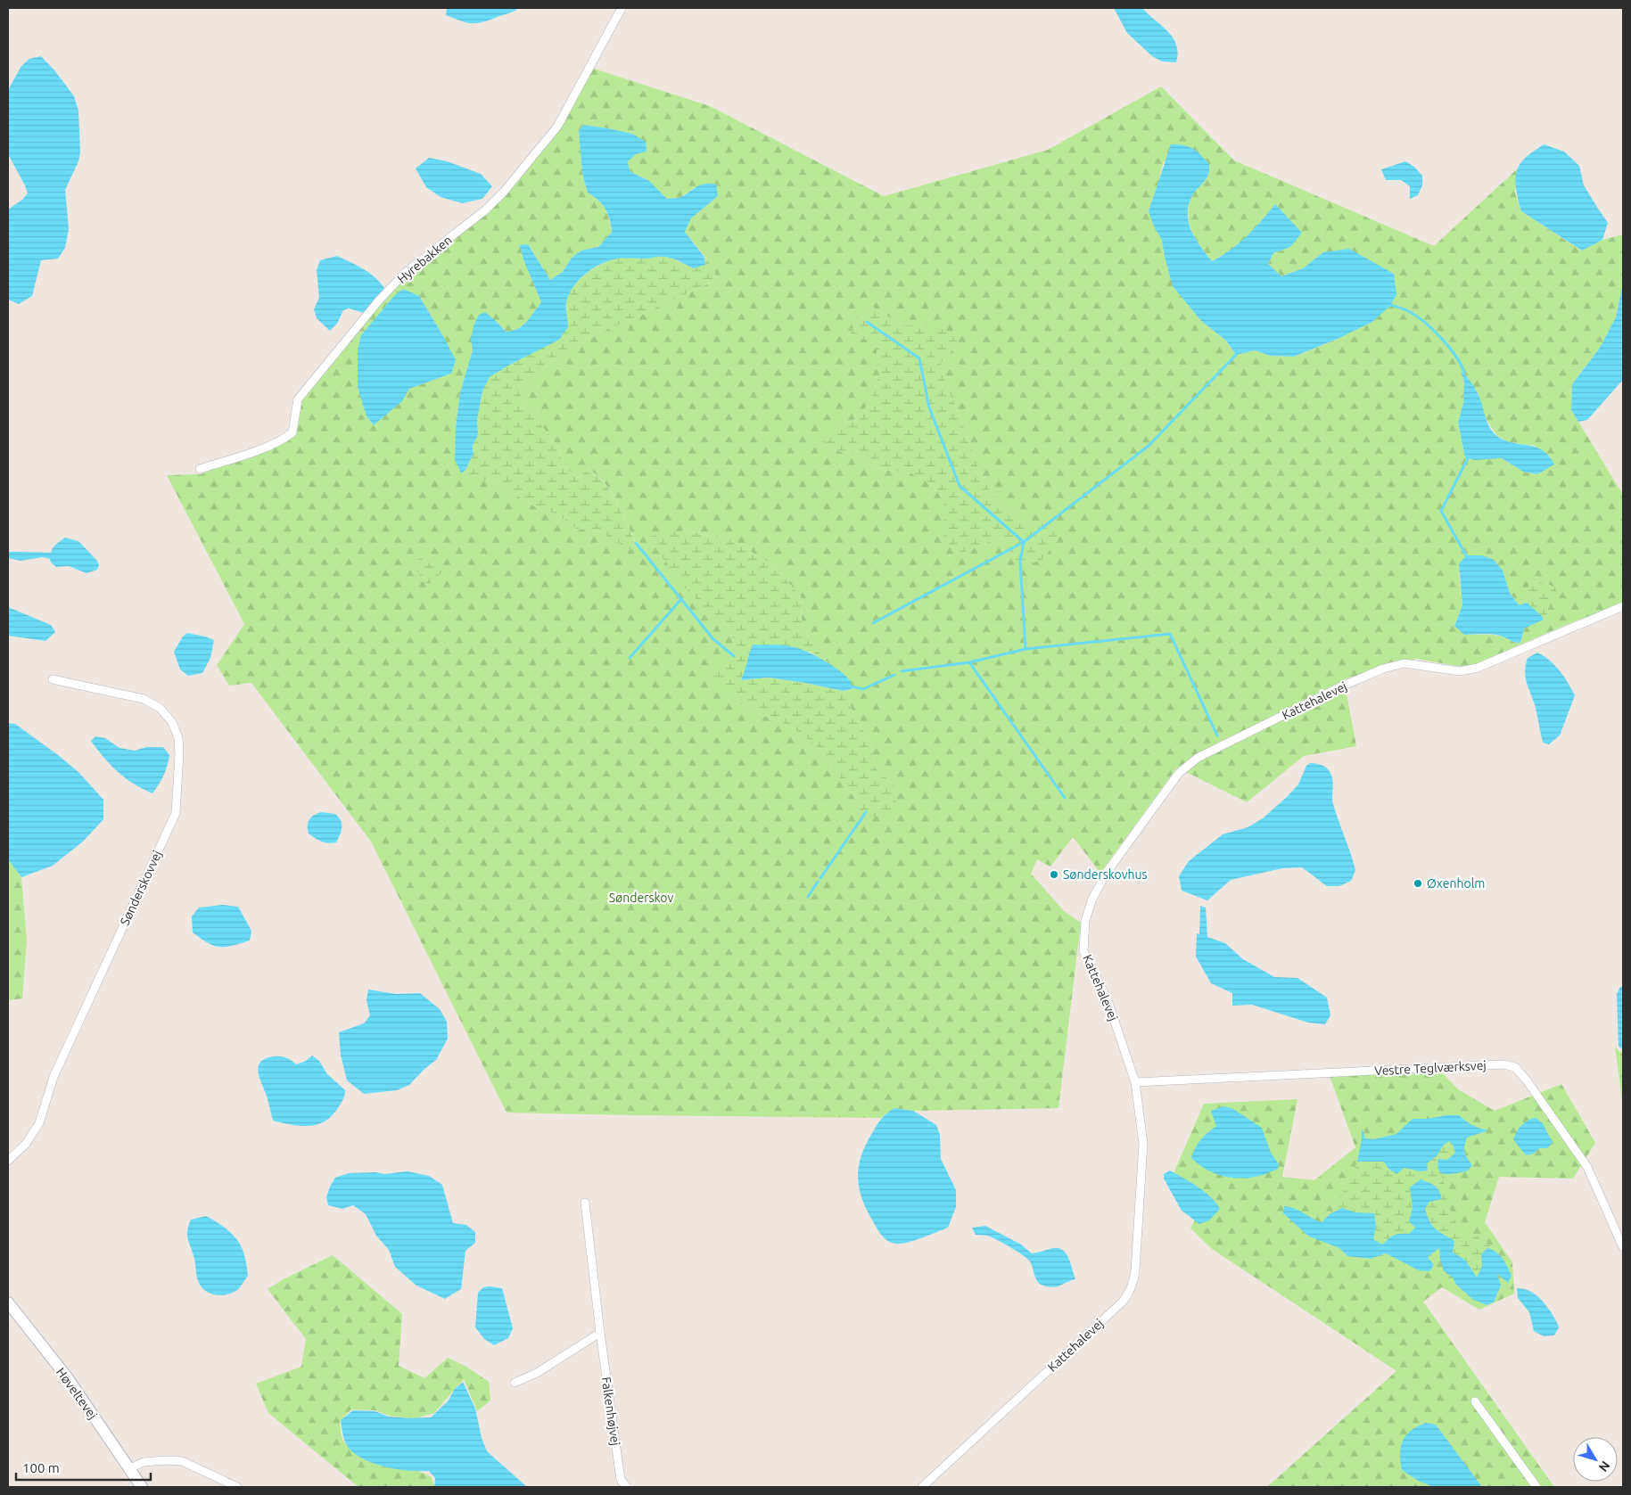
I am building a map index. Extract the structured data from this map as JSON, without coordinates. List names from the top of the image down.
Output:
{
  "streets": {
    "street": [
      "Hyrebakken",
      "Kattehalevej",
      "Sønderskovvej",
      "Vestre Teglværksvej",
      "Høveltevej",
      "Falkenhøjvej"
    ]
  },
  "crossings": [
    ["Kattehalevej", "Vestre Teglværksvej"]
  ],
  "parks": ["Sønderskov"],
  "places": ["Sønderskovhus", "Øxenholm"],
  "scale_bar": "100 m",
  "north": "bottom right"
}
